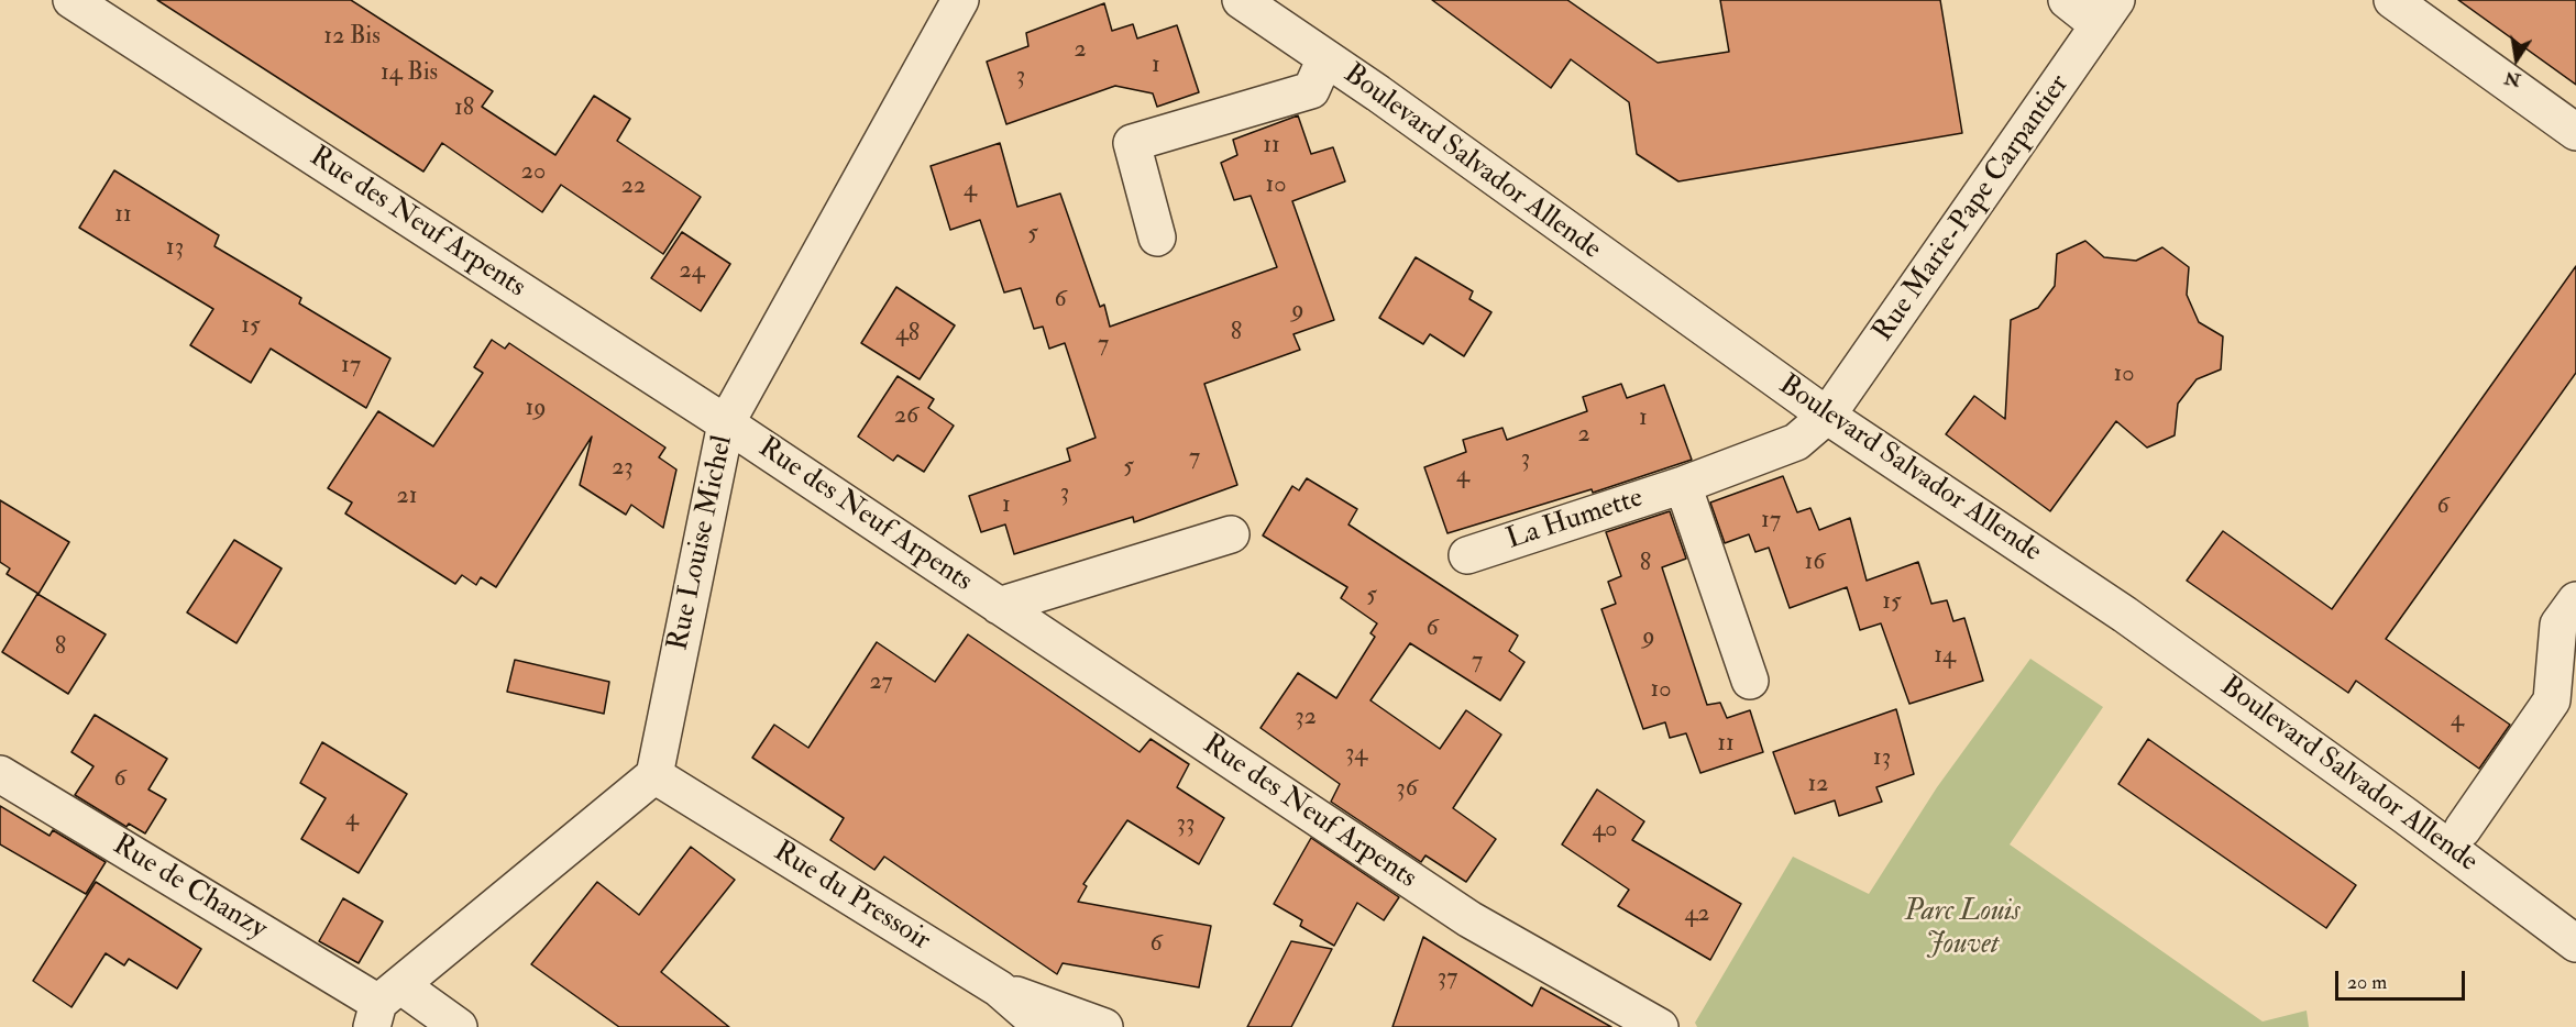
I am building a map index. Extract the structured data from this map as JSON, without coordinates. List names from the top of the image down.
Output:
{
  "streets": {
    "street": [
      "Boulevard Salvador Allende",
      "Rue Marie-Pape Carpantier",
      "Rue des Neuf Arpents",
      "La Humette",
      "Rue Louise Michel",
      "Rue de Chanzy",
      "Rue du Pressoir"
    ]
  },
  "crossings": [
    ["Boulevard Salvador Allende", "Rue Marie-Pape Carpantier"],
    ["Boulevard Salvador Allende", "La Humette"],
    ["Rue Marie-Pape Carpantier", "La Humette"],
    ["Rue des Neuf Arpents", "Rue Louise Michel"],
    ["Rue Louise Michel", "Rue du Pressoir"]
  ],
  "parks": ["Parc Louis Jouvet"],
  "house_numbers": [
    "12 Bis",
    "2",
    "1",
    "14 Bis",
    "3",
    "18",
    "11",
    "20",
    "10",
    "22",
    "4",
    "11",
    "5",
    "13",
    "24",
    "6",
    "9",
    "15",
    "8",
    "48",
    "7",
    "17",
    "10",
    "19",
    "26",
    "1",
    "2",
    "7",
    "3",
    "5",
    "23",
    "4",
    "3",
    "21",
    "1",
    "6",
    "17",
    "16",
    "8",
    "5",
    "15",
    "6",
    "9",
    "8",
    "14",
    "7",
    "27",
    "10",
    "32",
    "4",
    "11",
    "34",
    "13",
    "6",
    "12",
    "36",
    "4",
    "33",
    "40",
    "42",
    "6",
    "37"
  ],
  "scale_bar": "20 m",
  "north": "bottom"
}
